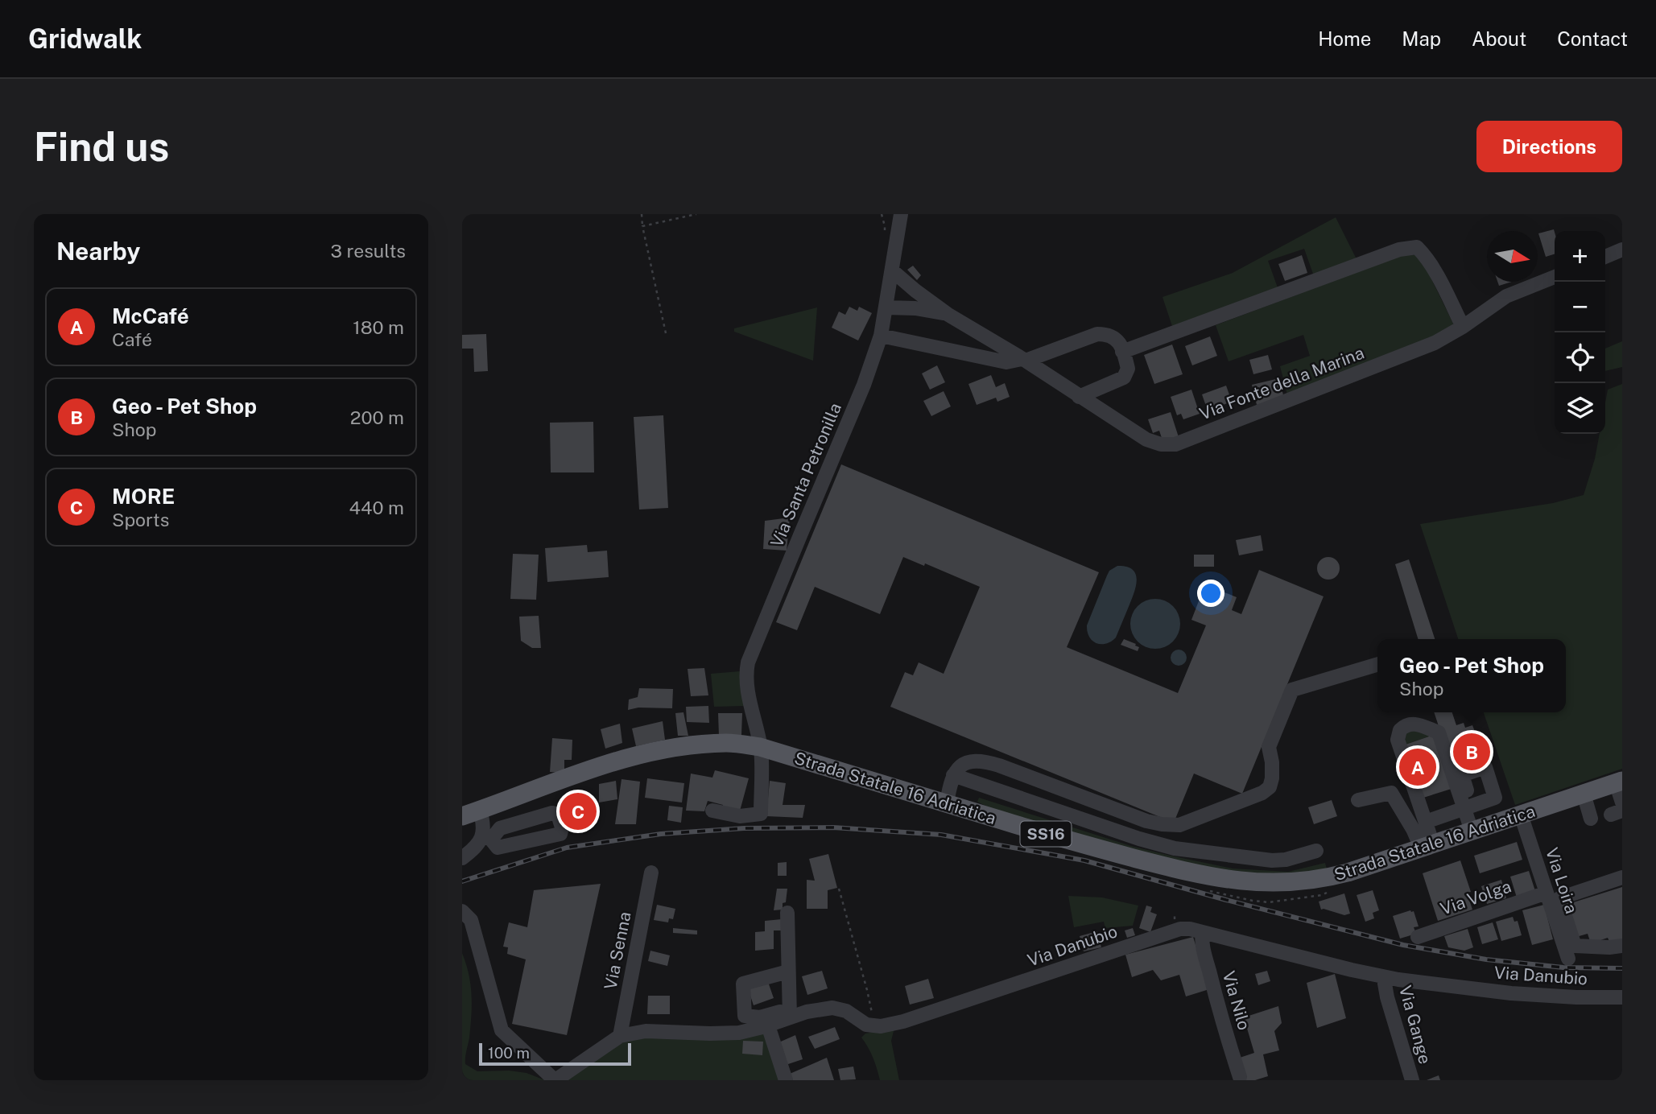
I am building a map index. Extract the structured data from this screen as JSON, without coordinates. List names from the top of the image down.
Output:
{
  "streets": {
    "main road": ["Strada Statale 16 Adriatica", "SS16"],
    "street": [
      "Via Fonte della Marina",
      "Via Santa Petronilla",
      "Via Loira",
      "Via Volga",
      "Via Danubio",
      "Via Senna",
      "Via Nilo",
      "Via Gange"
    ]
  },
  "crossings": [
    ["Via Fonte della Marina", "Via Santa Petronilla"],
    ["Via Santa Petronilla", "Strada Statale 16 Adriatica"],
    ["Strada Statale 16 Adriatica", "Via Loira"],
    ["Via Loira", "Via Volga"],
    ["Via Danubio", "Via Nilo"],
    ["Via Danubio", "Via Gange"]
  ],
  "scale_bar": "100 m",
  "north": "right",
  "page": {
    "header": "Gridwalk",
    "nav": [
      "Home",
      "Map",
      "About",
      "Contact"
    ],
    "buttons": "Directions",
    "title": "Find us",
    "heading": ["Nearby", "3 results"],
    "map_buttons": ["+", "−"],
    "list": [
      {
        "mark": "A",
        "name": "McCafé",
        "note": "Café",
        "value": "180 m"
      },
      {
        "mark": "B",
        "name": "Geo - Pet Shop",
        "note": "Shop",
        "value": "200 m"
      },
      {
        "mark": "C",
        "name": "MORE",
        "note": "Sports",
        "value": "440 m"
      }
    ],
    "popup": ["Geo - Pet Shop", "Shop"],
    "pins": ["B", "A", "C"],
    "scale": "100 m"
  }
}
